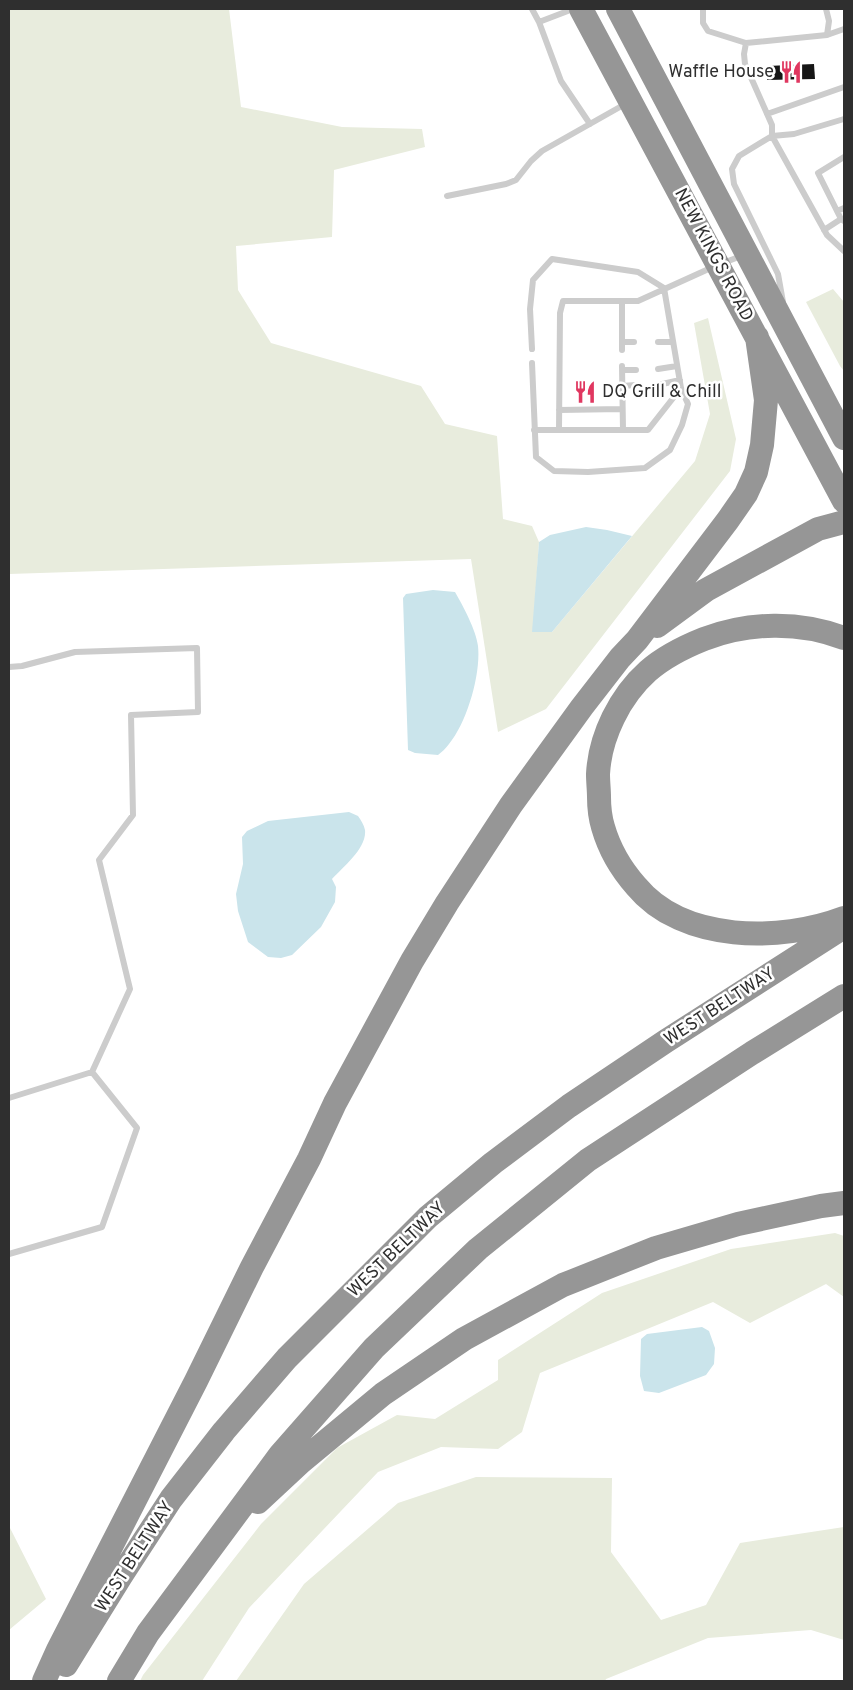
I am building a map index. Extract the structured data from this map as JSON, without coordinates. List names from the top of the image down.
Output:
{
  "streets": {
    "highway": ["NEW KINGS ROAD", "WEST BELTWAY"]
  },
  "places": {
    "restaurant": ["Waffle House", "DQ Grill & Chill"]
  }
}
